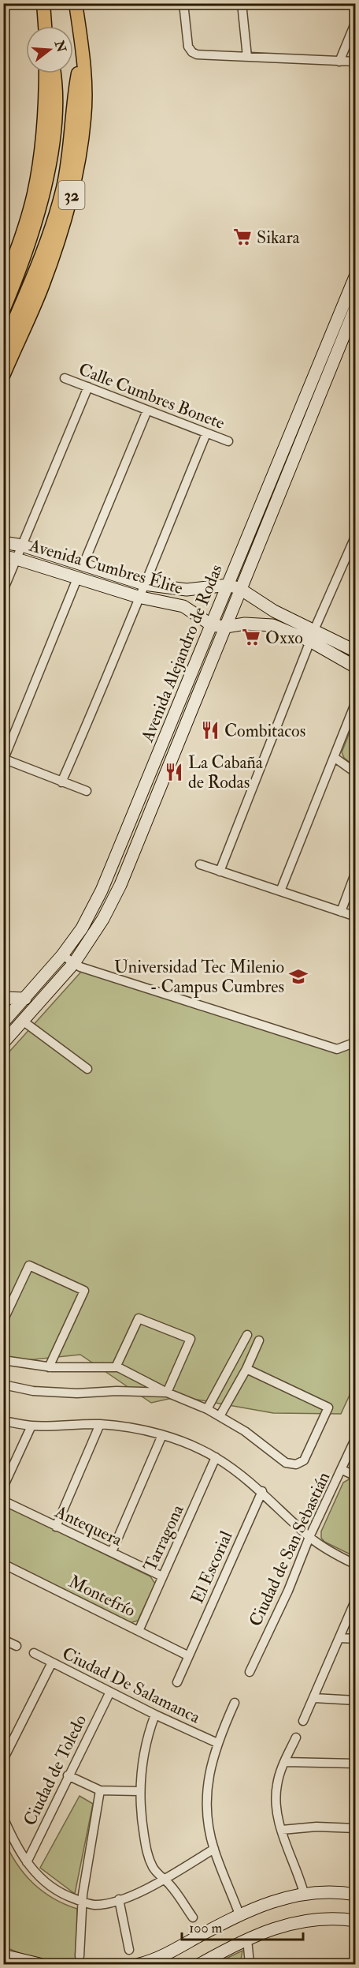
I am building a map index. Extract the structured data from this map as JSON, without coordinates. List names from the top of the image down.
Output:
{
  "streets": {
    "main road": ["32"],
    "street": [
      "Calle Cumbres Bonete",
      "Avenida Cumbres Élite",
      "Avenida Alejandro de Rodas",
      "Antequera",
      "Tarragona",
      "Ciudad de San Sebastián",
      "El Escorial",
      "Montefrío",
      "Ciudad De Salamanca",
      "Ciudad de Toledo"
    ]
  },
  "crossings": [
    ["Avenida Cumbres Élite", "Avenida Alejandro de Rodas"],
    ["Antequera", "Tarragona"],
    ["Tarragona", "Montefrío"],
    ["El Escorial", "Montefrío"],
    ["Ciudad De Salamanca", "Ciudad de Toledo"]
  ],
  "places": {
    "supermarket": ["Sikara", "Oxxo"],
    "restaurant": ["Combitacos", "La Cabaña de Rodas"],
    "school or university": ["Universidad Tec Milenio - Campus Cumbres"]
  },
  "scale_bar": "100 m",
  "north": "right"
}
